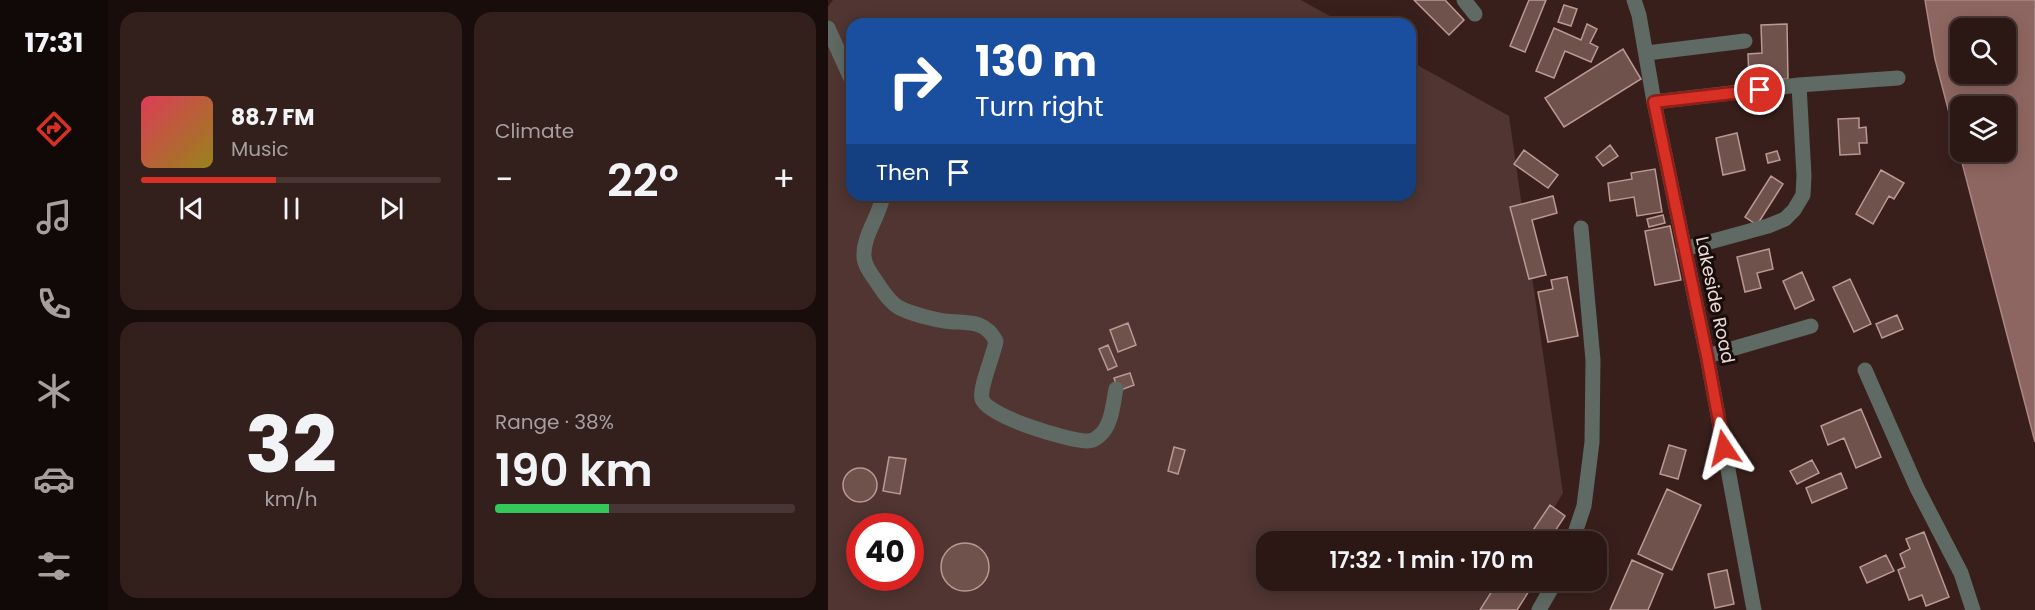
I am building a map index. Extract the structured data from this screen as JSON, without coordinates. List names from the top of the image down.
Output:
{
  "streets": {
    "street": ["Lakeside Road"]
  },
  "page": {
    "tabs": "17:31",
    "tile": [
      "Climate",
      ["32", "km/h"],
      ["Range · 38%", "190 km"]
    ],
    "turn": ["130 m", "Turn right"],
    "song": ["88.7 FM", "Music"],
    "then": "Then",
    "heat": ["−", "22°", "+"],
    "limit": "40",
    "trip": "17:32 · 1 min · 170 m"
  }
}
